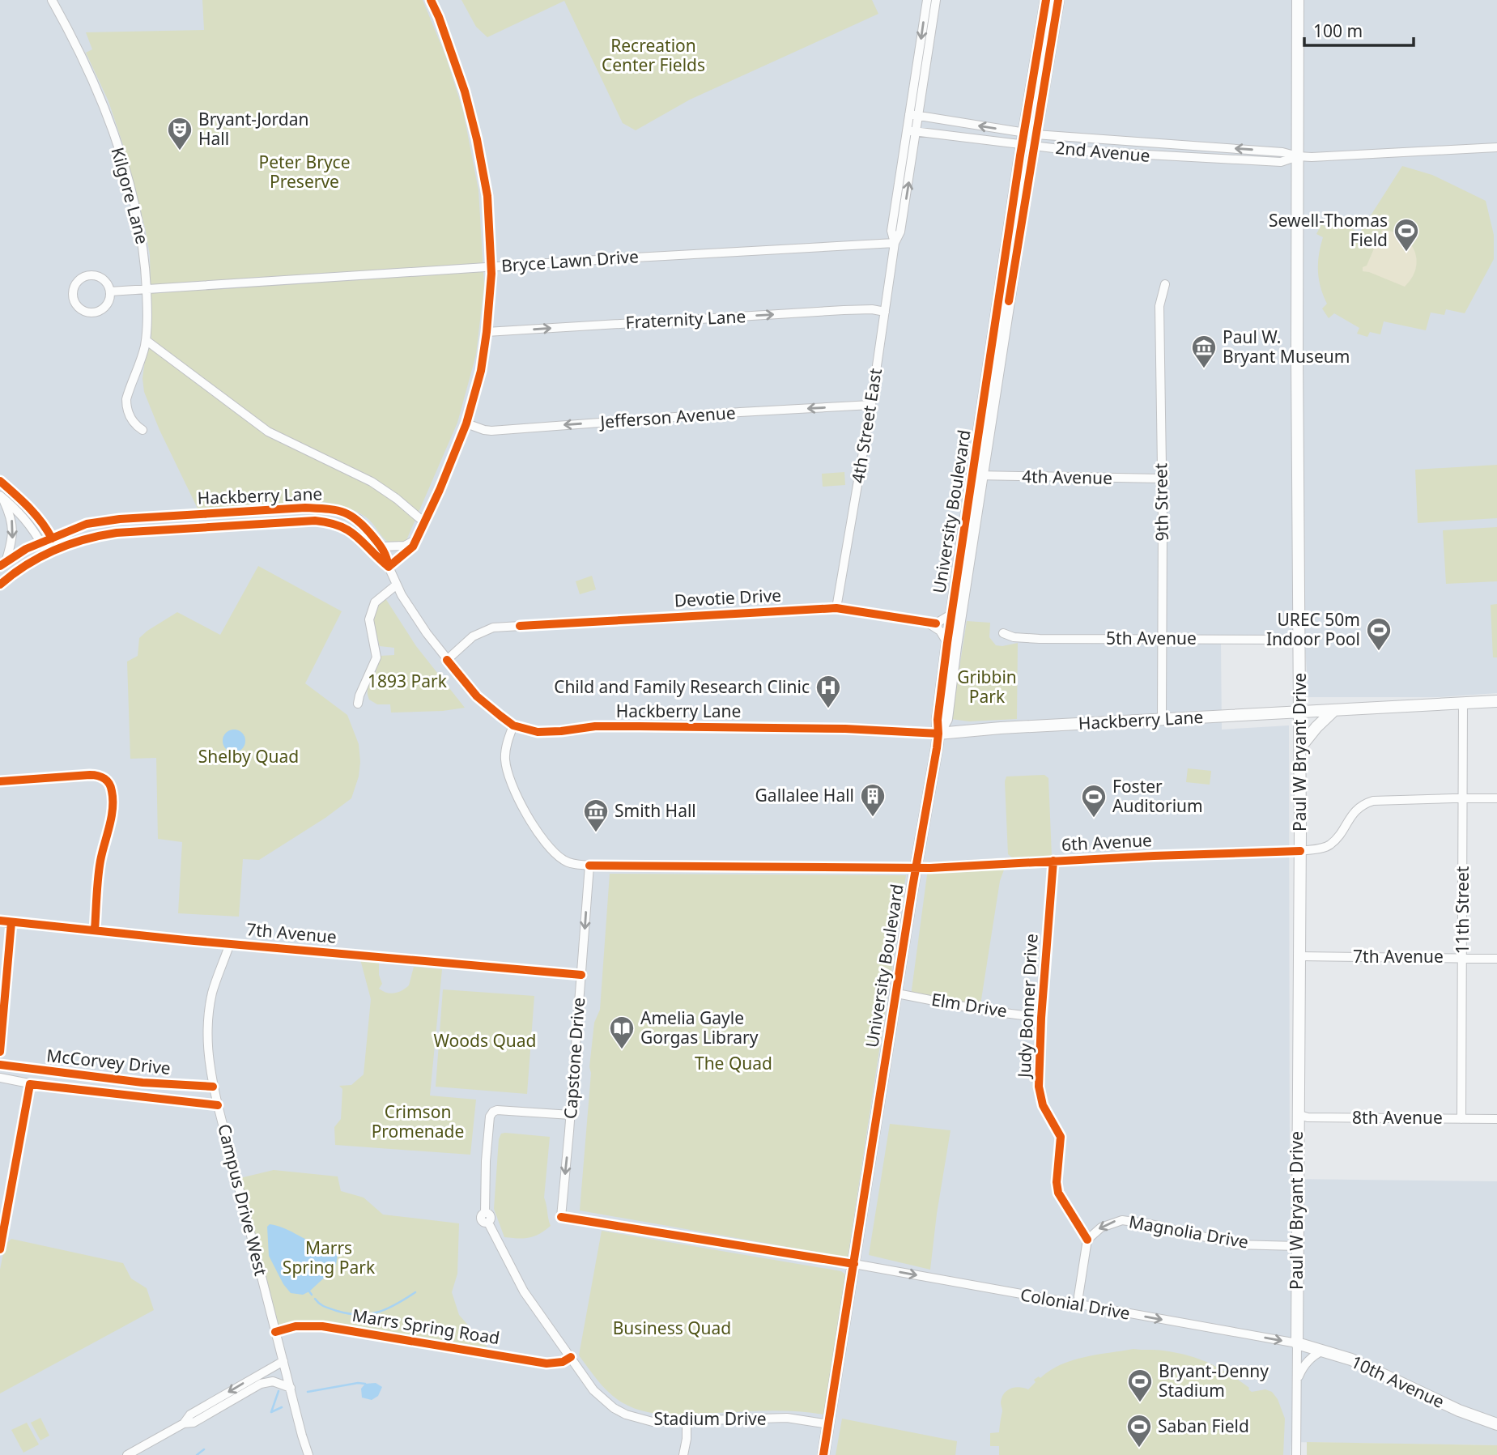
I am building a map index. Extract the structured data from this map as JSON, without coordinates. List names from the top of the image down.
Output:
{
  "streets": {
    "main road": [
      "Hackberry Lane",
      "University Boulevard",
      "Paul W Bryant Drive",
      "10th Avenue"
    ],
    "street": [
      "2nd Avenue",
      "Kilgore Lane",
      "Bryce Lawn Drive",
      "Fraternity Lane",
      "Jefferson Avenue",
      "4th Street East",
      "4th Avenue",
      "9th Street",
      "Devotie Drive",
      "5th Avenue",
      "6th Avenue",
      "11th Street",
      "7th Avenue",
      "Elm Drive",
      "Judy Bonner Drive",
      "Capstone Drive",
      "McCorvey Drive",
      "8th Avenue",
      "Campus Drive West",
      "Magnolia Drive",
      "Colonial Drive",
      "Marrs Spring Road",
      "Stadium Drive"
    ]
  },
  "crossings": [
    ["2nd Avenue", "4th Street East"],
    ["2nd Avenue", "University Boulevard"],
    ["2nd Avenue", "Paul W Bryant Drive"],
    ["Kilgore Lane", "Bryce Lawn Drive"],
    ["Bryce Lawn Drive", "4th Street East"],
    ["Fraternity Lane", "4th Street East"],
    ["Jefferson Avenue", "4th Street East"],
    ["4th Street East", "Devotie Drive"],
    ["4th Avenue", "9th Street"],
    ["4th Avenue", "University Boulevard"],
    ["Hackberry Lane", "9th Street"],
    ["Hackberry Lane", "University Boulevard"],
    ["Hackberry Lane", "Devotie Drive"],
    ["Hackberry Lane", "Paul W Bryant Drive"],
    ["Hackberry Lane", "11th Street"],
    ["Hackberry Lane", "Capstone Drive"],
    ["9th Street", "5th Avenue"],
    ["University Boulevard", "Devotie Drive"],
    ["University Boulevard", "6th Avenue"],
    ["University Boulevard", "Elm Drive"],
    ["University Boulevard", "Colonial Drive"],
    ["University Boulevard", "Stadium Drive"],
    ["5th Avenue", "Paul W Bryant Drive"],
    ["Paul W Bryant Drive", "6th Avenue"],
    ["Paul W Bryant Drive", "7th Avenue"],
    ["Paul W Bryant Drive", "8th Avenue"],
    ["Paul W Bryant Drive", "Magnolia Drive"],
    ["Paul W Bryant Drive", "Colonial Drive"],
    ["Paul W Bryant Drive", "10th Avenue"],
    ["6th Avenue", "11th Street"],
    ["6th Avenue", "Judy Bonner Drive"],
    ["11th Street", "7th Avenue"],
    ["11th Street", "8th Avenue"],
    ["7th Avenue", "Capstone Drive"],
    ["7th Avenue", "Campus Drive West"],
    ["Elm Drive", "Judy Bonner Drive"],
    ["Judy Bonner Drive", "Magnolia Drive"],
    ["Capstone Drive", "Stadium Drive"],
    ["McCorvey Drive", "Campus Drive West"],
    ["Campus Drive West", "Marrs Spring Road"],
    ["Colonial Drive", "10th Avenue"],
    ["Marrs Spring Road", "Stadium Drive"]
  ],
  "one_way": [
    "Fraternity Lane",
    "Jefferson Avenue",
    "Capstone Drive",
    "Magnolia Drive",
    "Colonial Drive"
  ],
  "parks": [
    "Recreation Center Fields",
    "Peter Bryce Preserve",
    "Gribbin Park",
    "1893 Park",
    "Shelby Quad",
    "Woods Quad",
    "The Quad",
    "Crimson Promenade",
    "Marrs Spring Park",
    "Business Quad"
  ],
  "places": {
    "theatre": ["Bryant-Jordan Hall"],
    "sports": [
      "Sewell-Thomas Field",
      "UREC 50m Indoor Pool",
      "Foster Auditorium",
      "Bryant-Denny Stadium",
      "Saban Field"
    ],
    "museum": ["Paul W. Bryant Museum", "Smith Hall"],
    "hospital": ["Child and Family Research Clinic"],
    "building": ["Gallalee Hall"],
    "library": ["Amelia Gayle Gorgas Library"]
  },
  "scale_bar": "100 m"
}
